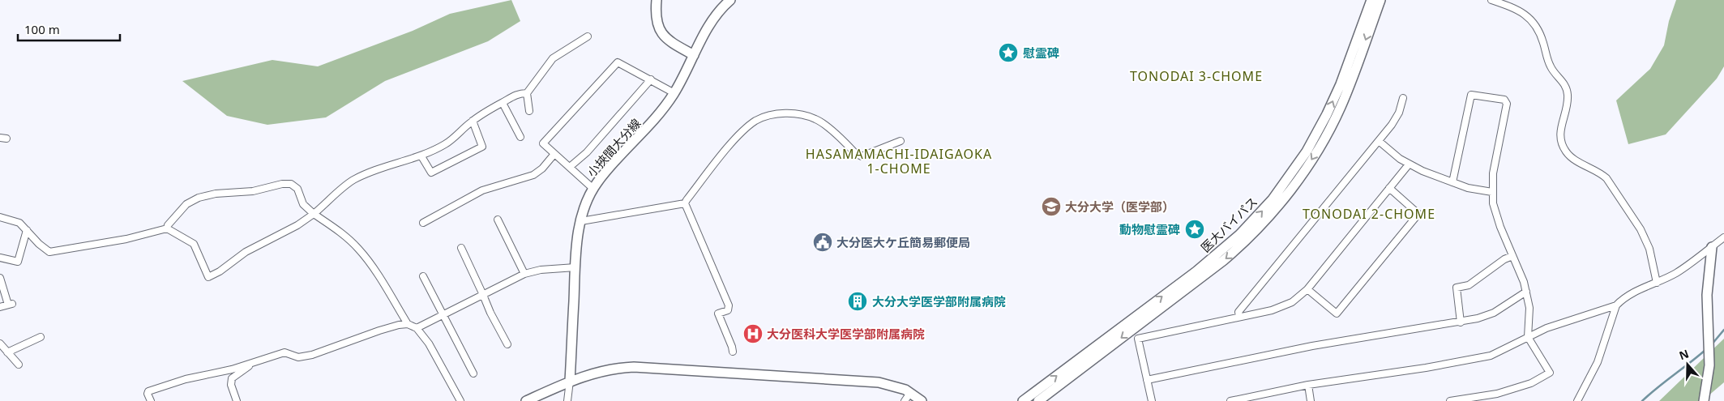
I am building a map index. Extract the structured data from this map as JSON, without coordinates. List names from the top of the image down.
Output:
{
  "streets": {
    "main road": ["小挾間大分線", "医大バイパス"]
  },
  "districts": ["TONODAI 3-CHOME", "HASAMAMACHI-IDAIGAOKA 1-CHOME", "TONODAI 2-CHOME"],
  "places": {
    "place": ["慰霊碑", "動物慰霊碑"],
    "school or university": ["大分大学（医学部）"],
    "public building": ["大分医大ケ丘簡易郵便局"],
    "building": ["大分大学医学部附属病院"],
    "hospital": ["大分医科大学医学部附属病院"]
  },
  "scale_bar": "100 m",
  "north": "top"
}
